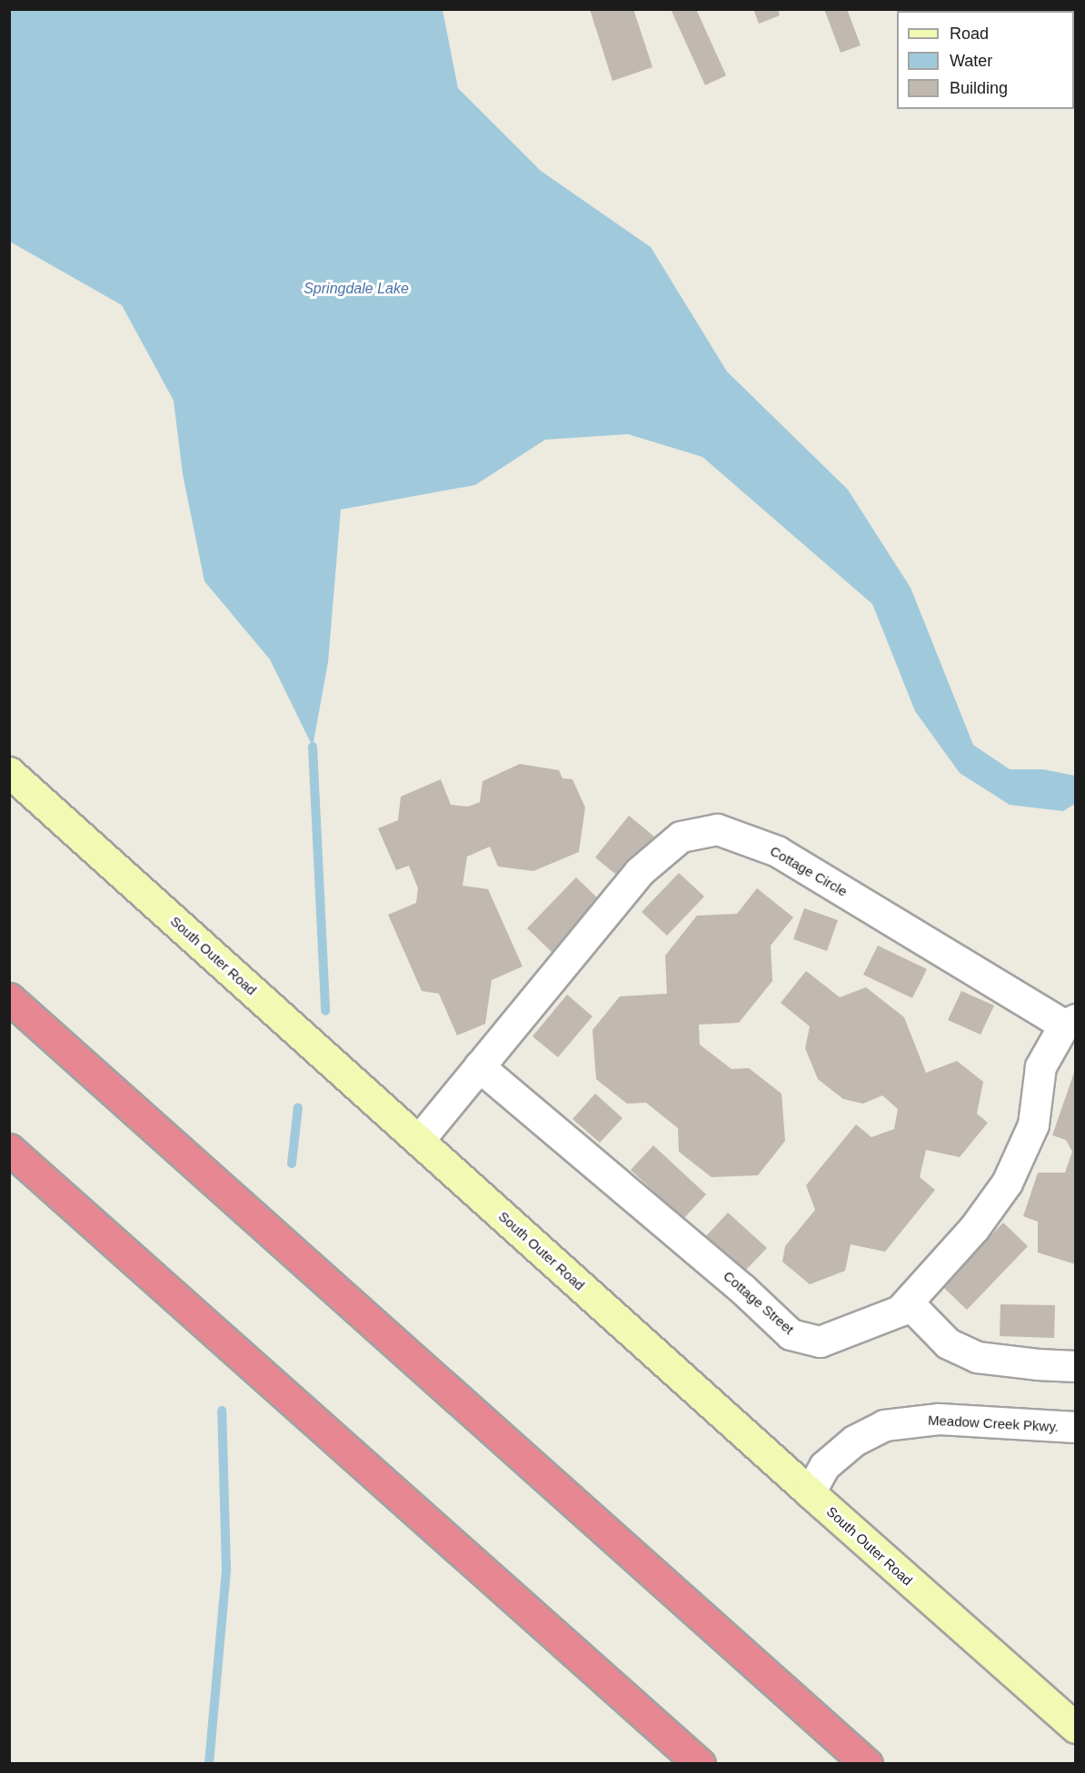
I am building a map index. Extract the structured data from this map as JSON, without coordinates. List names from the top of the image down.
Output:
{
  "streets": {
    "street": [
      "Cottage Circle",
      "South Outer Road",
      "Cottage Street",
      "Meadow Creek Pkwy."
    ]
  },
  "crossings": [
    ["Cottage Circle", "South Outer Road"],
    ["Cottage Circle", "Cottage Street"],
    ["South Outer Road", "Meadow Creek Pkwy."]
  ],
  "water": ["Springdale Lake"],
  "legend": ["Road", "Water", "Building"]
}
